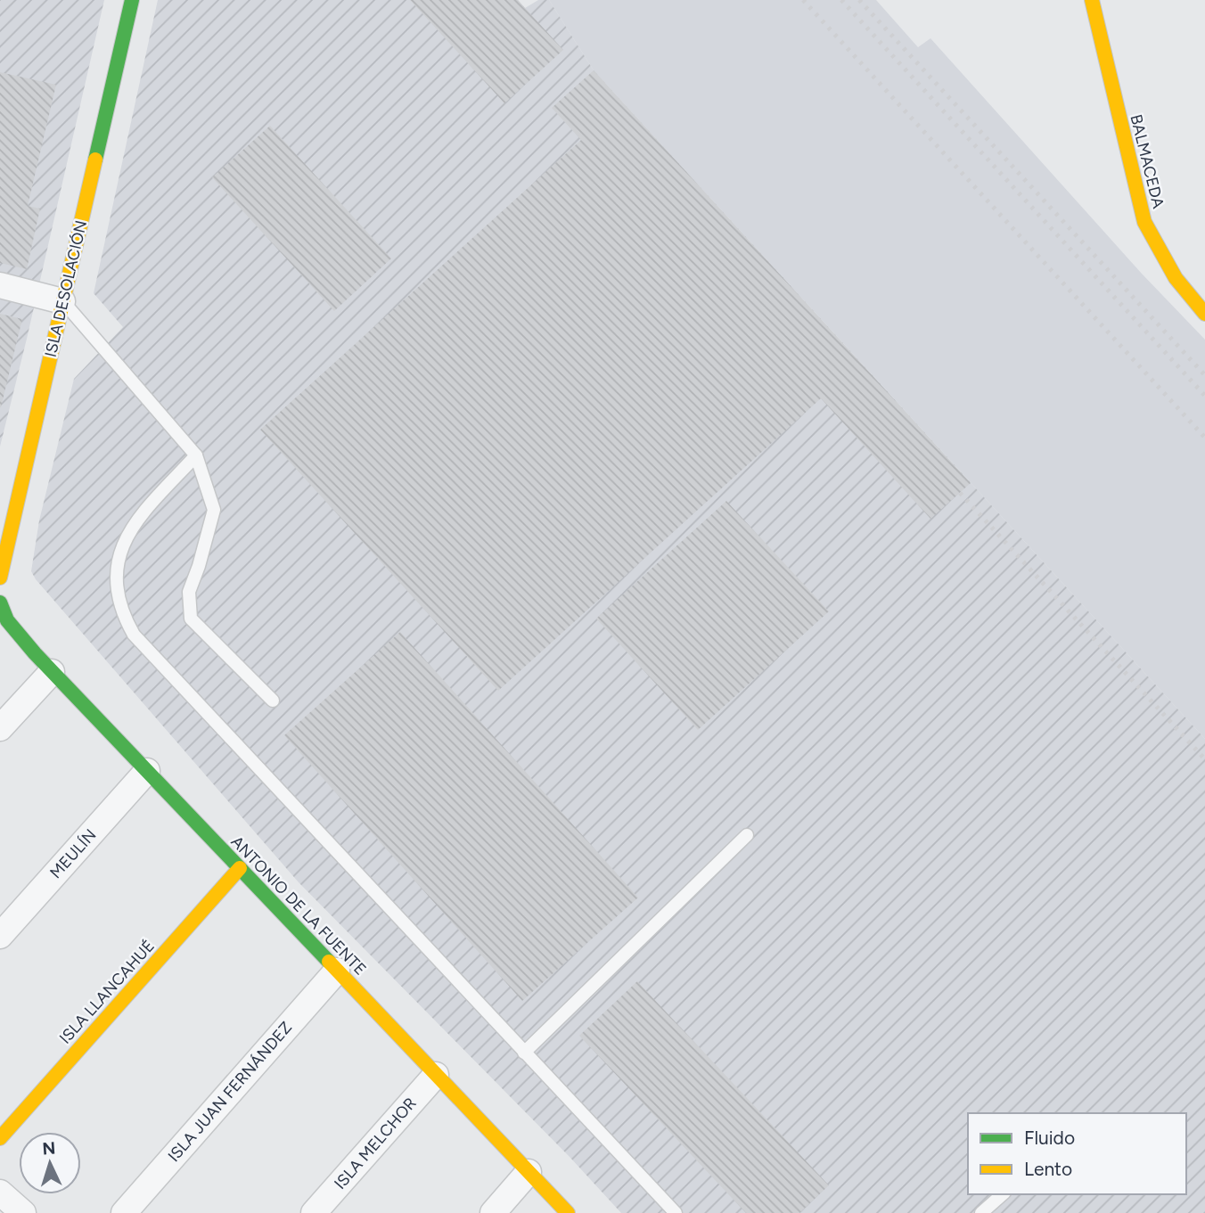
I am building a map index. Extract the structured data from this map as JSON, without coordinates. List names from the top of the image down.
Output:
{
  "streets": {
    "street": [
      "BALMACEDA",
      "ISLA DESOLACIÓN",
      "MEULÍN",
      "ANTONIO DE LA FUENTE",
      "ISLA LLANCAHUÉ",
      "ISLA JUAN FERNÁNDEZ",
      "ISLA MELCHOR"
    ]
  },
  "crossings": [
    ["MEULÍN", "ANTONIO DE LA FUENTE"],
    ["ANTONIO DE LA FUENTE", "ISLA LLANCAHUÉ"],
    ["ANTONIO DE LA FUENTE", "ISLA JUAN FERNÁNDEZ"],
    ["ANTONIO DE LA FUENTE", "ISLA MELCHOR"]
  ],
  "legend": ["Fluido", "Lento"],
  "north": "top"
}
